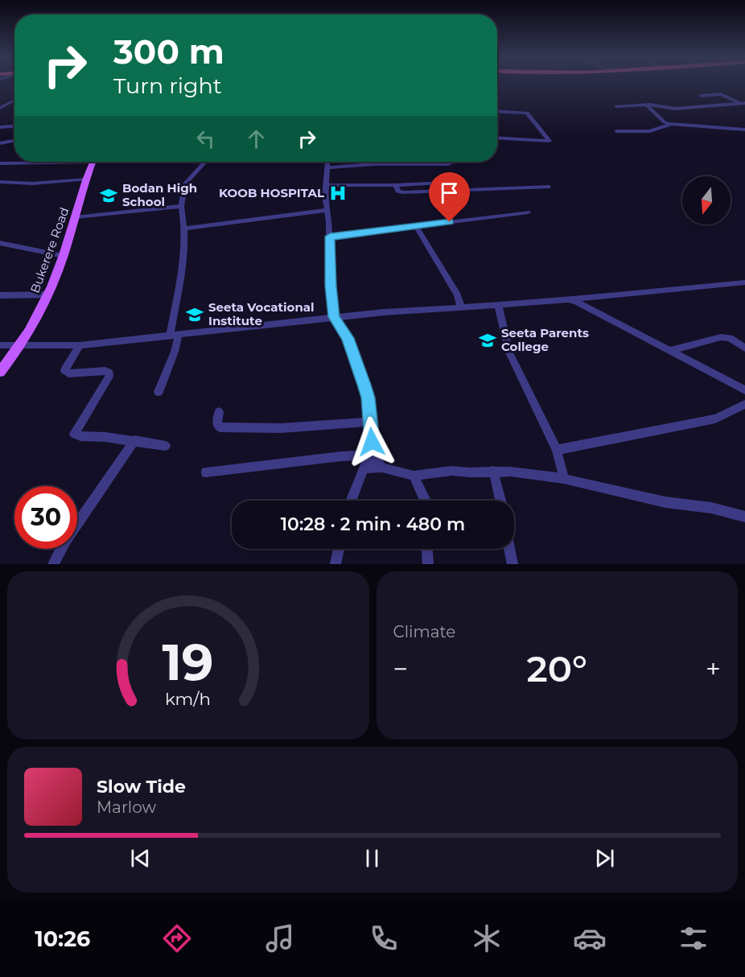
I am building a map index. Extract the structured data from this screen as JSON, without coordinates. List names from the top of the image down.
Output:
{
  "streets": {
    "main road": ["Bukerere Road"]
  },
  "places": {
    "hospital": ["KOOB HOSPITAL"],
    "school or university": ["Bodan High School", "Seeta Vocational Institute", "Seeta Parents College"]
  },
  "north": "bottom",
  "page": {
    "turn": ["300 m", "Turn right"],
    "limit": "30",
    "trip": "10:28 · 2 min · 480 m",
    "tile": "Climate",
    "heat": ["−", "20°", "+"],
    "song": ["Slow Tide", "Marlow"],
    "tabs": "10:26",
    "gauge": ["19", "km/h"]
  }
}
